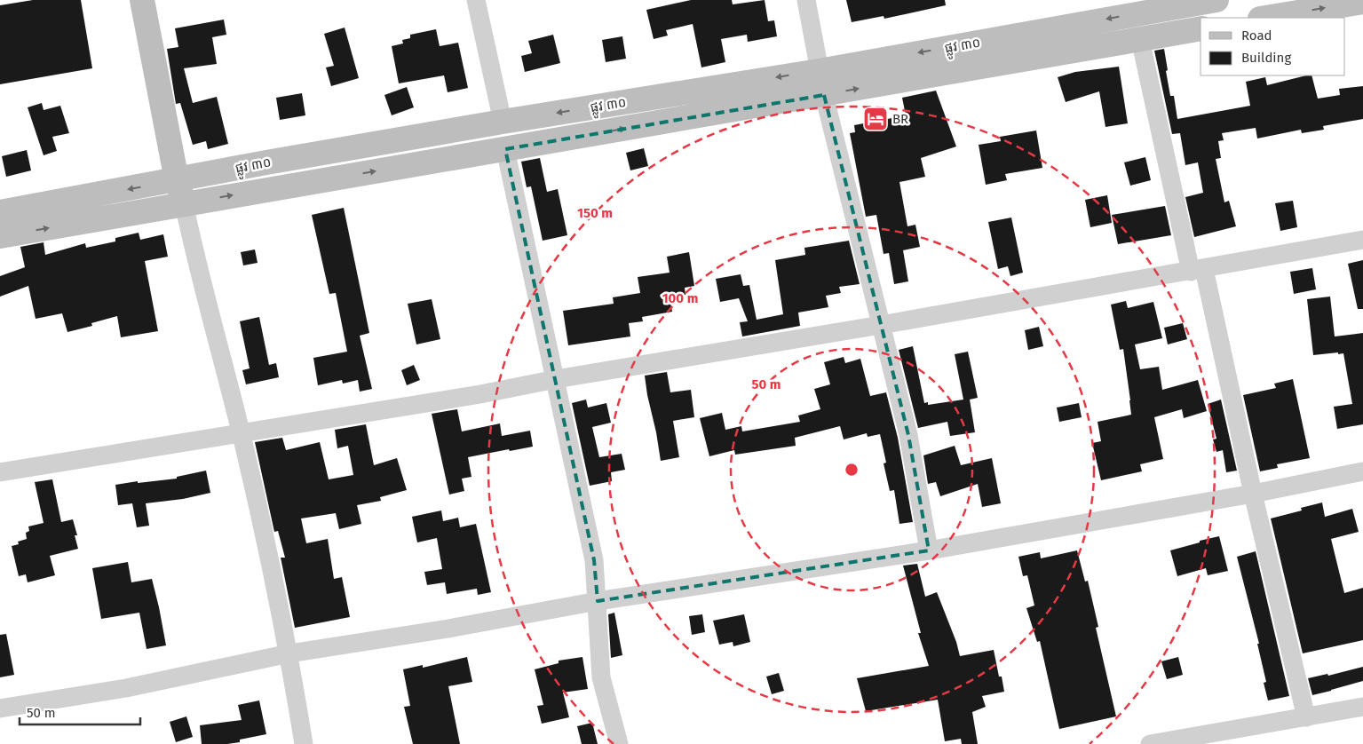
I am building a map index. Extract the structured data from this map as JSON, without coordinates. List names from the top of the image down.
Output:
{
  "streets": {
    "street": ["ផ្លូវ ៣០"]
  },
  "places": {
    "hotel": ["BR"]
  },
  "legend": ["Road", "Building"],
  "scale_bar": "50 m",
  "rings": ["150 m", "100 m", "50 m"]
}
